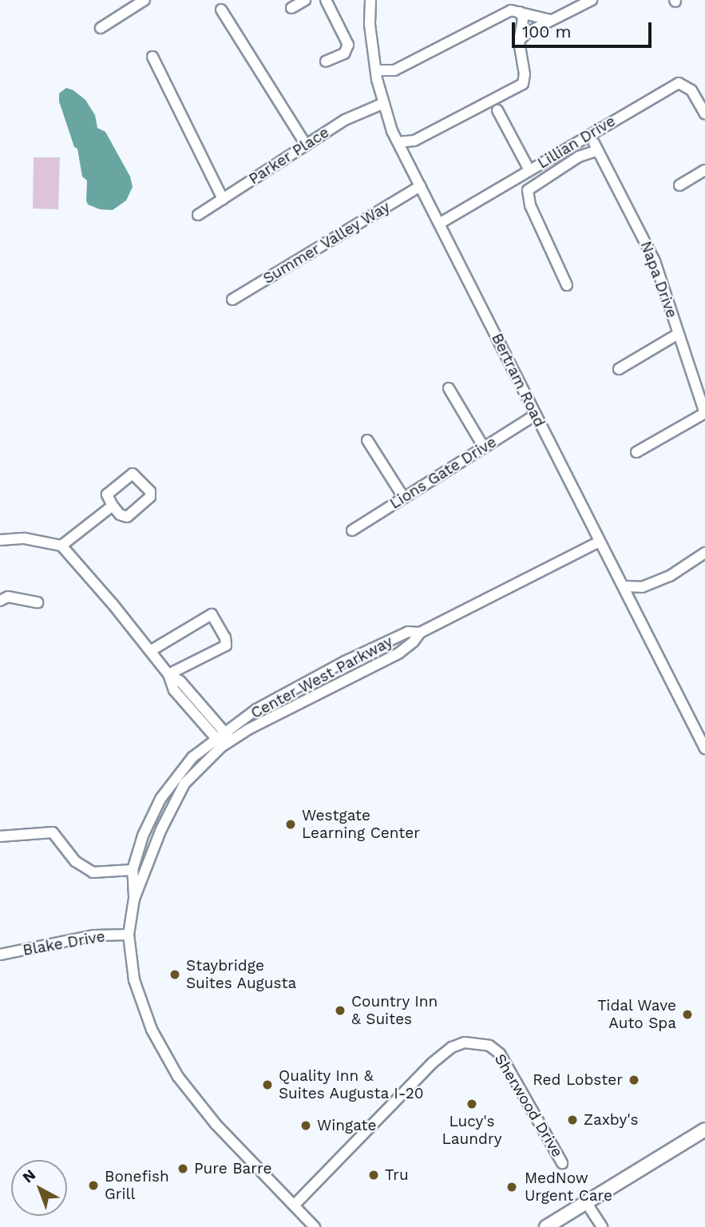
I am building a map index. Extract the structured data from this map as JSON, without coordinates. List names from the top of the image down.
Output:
{
  "streets": {
    "street": [
      "Lillian Drive",
      "Parker Place",
      "Summer Valley Way",
      "Napa Drive",
      "Bertram Road",
      "Lions Gate Drive",
      "Center West Parkway",
      "Blake Drive",
      "Sherwood Drive"
    ]
  },
  "crossings": [
    ["Lillian Drive", "Bertram Road"],
    ["Parker Place", "Bertram Road"],
    ["Summer Valley Way", "Bertram Road"],
    ["Bertram Road", "Lions Gate Drive"],
    ["Bertram Road", "Center West Parkway"],
    ["Center West Parkway", "Blake Drive"],
    ["Center West Parkway", "Sherwood Drive"]
  ],
  "places": [
    "Westgate Learning Center",
    "Staybridge Suites Augusta",
    "Country Inn & Suites",
    "Tidal Wave Auto Spa",
    "Red Lobster",
    "Quality Inn & Suites Augusta I-20",
    "Lucy's Laundry",
    "Zaxby's",
    "Wingate",
    "Pure Barre",
    "Tru",
    "Bonefish Grill",
    "MedNow Urgent Care"
  ],
  "scale_bar": "100 m",
  "north": "top left"
}
